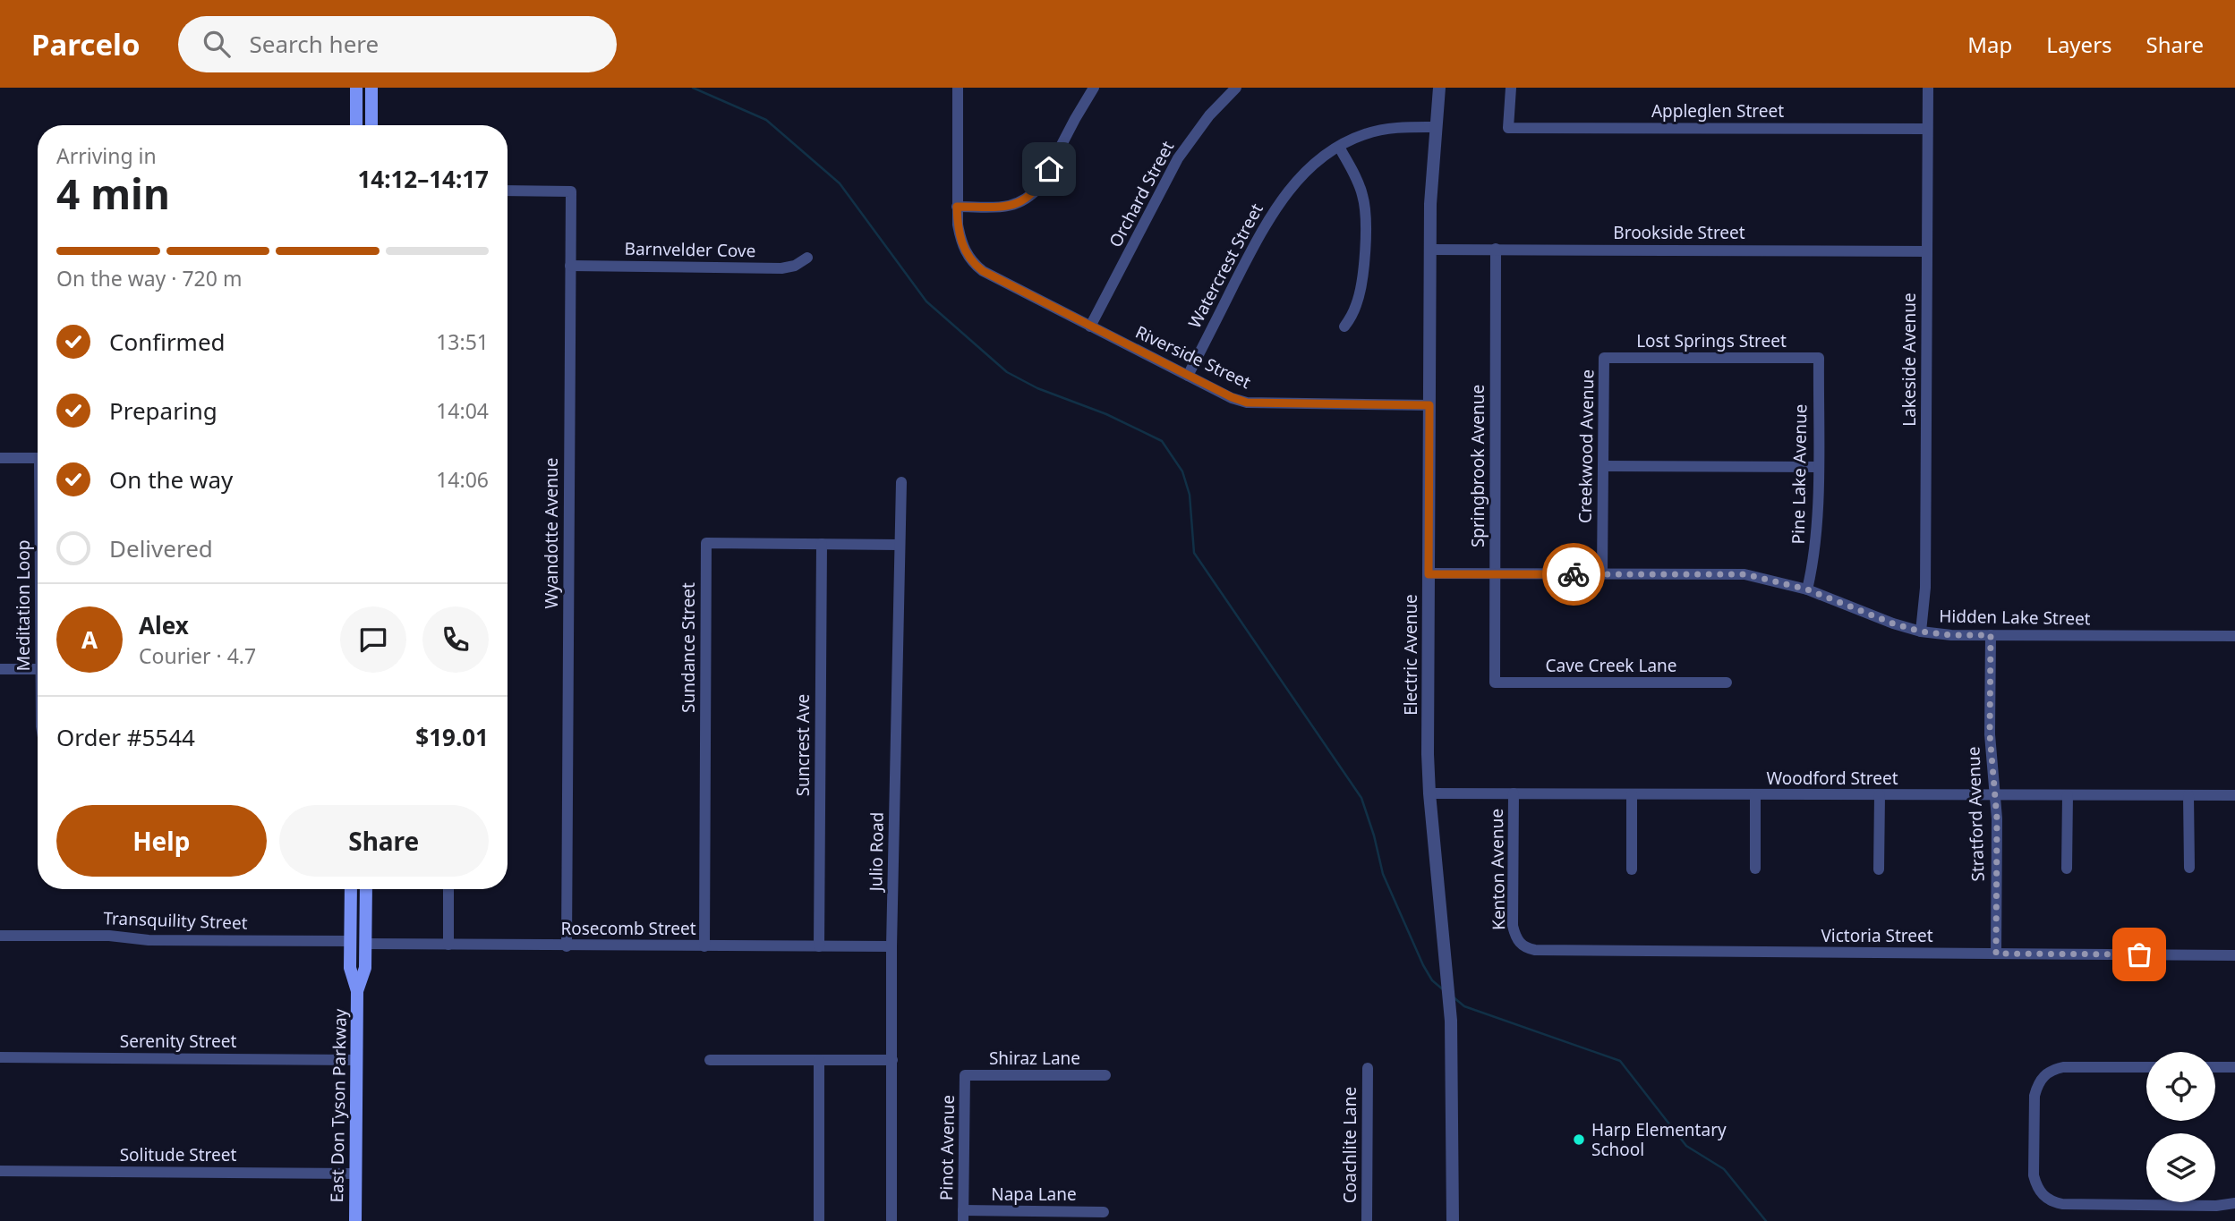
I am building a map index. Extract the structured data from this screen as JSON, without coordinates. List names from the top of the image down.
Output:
{
  "streets": {
    "main road": ["East Don Tyson Parkway"],
    "street": [
      "Appleglen Street",
      "Orchard Street",
      "Brookside Street",
      "Barnvelder Cove",
      "Watercrest Street",
      "Lost Springs Street",
      "Riverside Street",
      "Lakeside Avenue",
      "Creekwood Avenue",
      "Springbrook Avenue",
      "Pine Lake Avenue",
      "Wyandotte Avenue",
      "Hidden Lake Street",
      "Sundance Street",
      "Electric Avenue",
      "Cave Creek Lane",
      "Suncrest Ave",
      "Woodford Street",
      "Stratford Avenue",
      "Julio Road",
      "Kenton Avenue",
      "Transquility Street",
      "Rosecomb Street",
      "Victoria Street",
      "Serenity Street",
      "Shiraz Lane",
      "Coachlite Lane",
      "Pinot Avenue",
      "Solitude Street",
      "Napa Lane"
    ]
  },
  "crossings": [
    ["Appleglen Street", "Lakeside Avenue"],
    ["Orchard Street", "Riverside Street"],
    ["Brookside Street", "Lakeside Avenue"],
    ["Brookside Street", "Springbrook Avenue"],
    ["Brookside Street", "Electric Avenue"],
    ["Barnvelder Cove", "Wyandotte Avenue"],
    ["Watercrest Street", "Riverside Street"],
    ["Watercrest Street", "Electric Avenue"],
    ["Lost Springs Street", "Creekwood Avenue"],
    ["Lost Springs Street", "Pine Lake Avenue"],
    ["Riverside Street", "Electric Avenue"],
    ["Lakeside Avenue", "Hidden Lake Street"],
    ["Creekwood Avenue", "Hidden Lake Street"],
    ["Springbrook Avenue", "Hidden Lake Street"],
    ["Springbrook Avenue", "Cave Creek Lane"],
    ["Pine Lake Avenue", "Hidden Lake Street"],
    ["Wyandotte Avenue", "Rosecomb Street"],
    ["Hidden Lake Street", "Electric Avenue"],
    ["Hidden Lake Street", "Stratford Avenue"],
    ["Sundance Street", "Suncrest Ave"],
    ["Sundance Street", "Julio Road"],
    ["Sundance Street", "Rosecomb Street"],
    ["Electric Avenue", "Woodford Street"],
    ["Suncrest Ave", "Rosecomb Street"],
    ["Woodford Street", "Stratford Avenue"],
    ["Woodford Street", "Kenton Avenue"],
    ["Stratford Avenue", "Victoria Street"],
    ["Julio Road", "Rosecomb Street"],
    ["Kenton Avenue", "Victoria Street"],
    ["Transquility Street", "East Don Tyson Parkway"],
    ["Rosecomb Street", "East Don Tyson Parkway"],
    ["Serenity Street", "East Don Tyson Parkway"],
    ["Shiraz Lane", "Pinot Avenue"],
    ["East Don Tyson Parkway", "Solitude Street"],
    ["Pinot Avenue", "Napa Lane"]
  ],
  "places": ["Harp Elementary School"],
  "page": {
    "header": "Parcelo",
    "search": "Search here",
    "nav": ["Map", "Layers", "Share"],
    "heading": ["4 min", "Arriving in", "14:12–14:17"],
    "panel": [
      "Alex",
      "Courier · 4.7",
      "Order #5544",
      "$19.01"
    ],
    "bar": "On the way · 720 m",
    "list": [
      ["Confirmed", "13:51"],
      ["Preparing", "14:04"],
      ["On the way", "14:06"],
      "Delivered"
    ],
    "round": "A",
    "buttons": ["Help", "Share"]
  }
}
